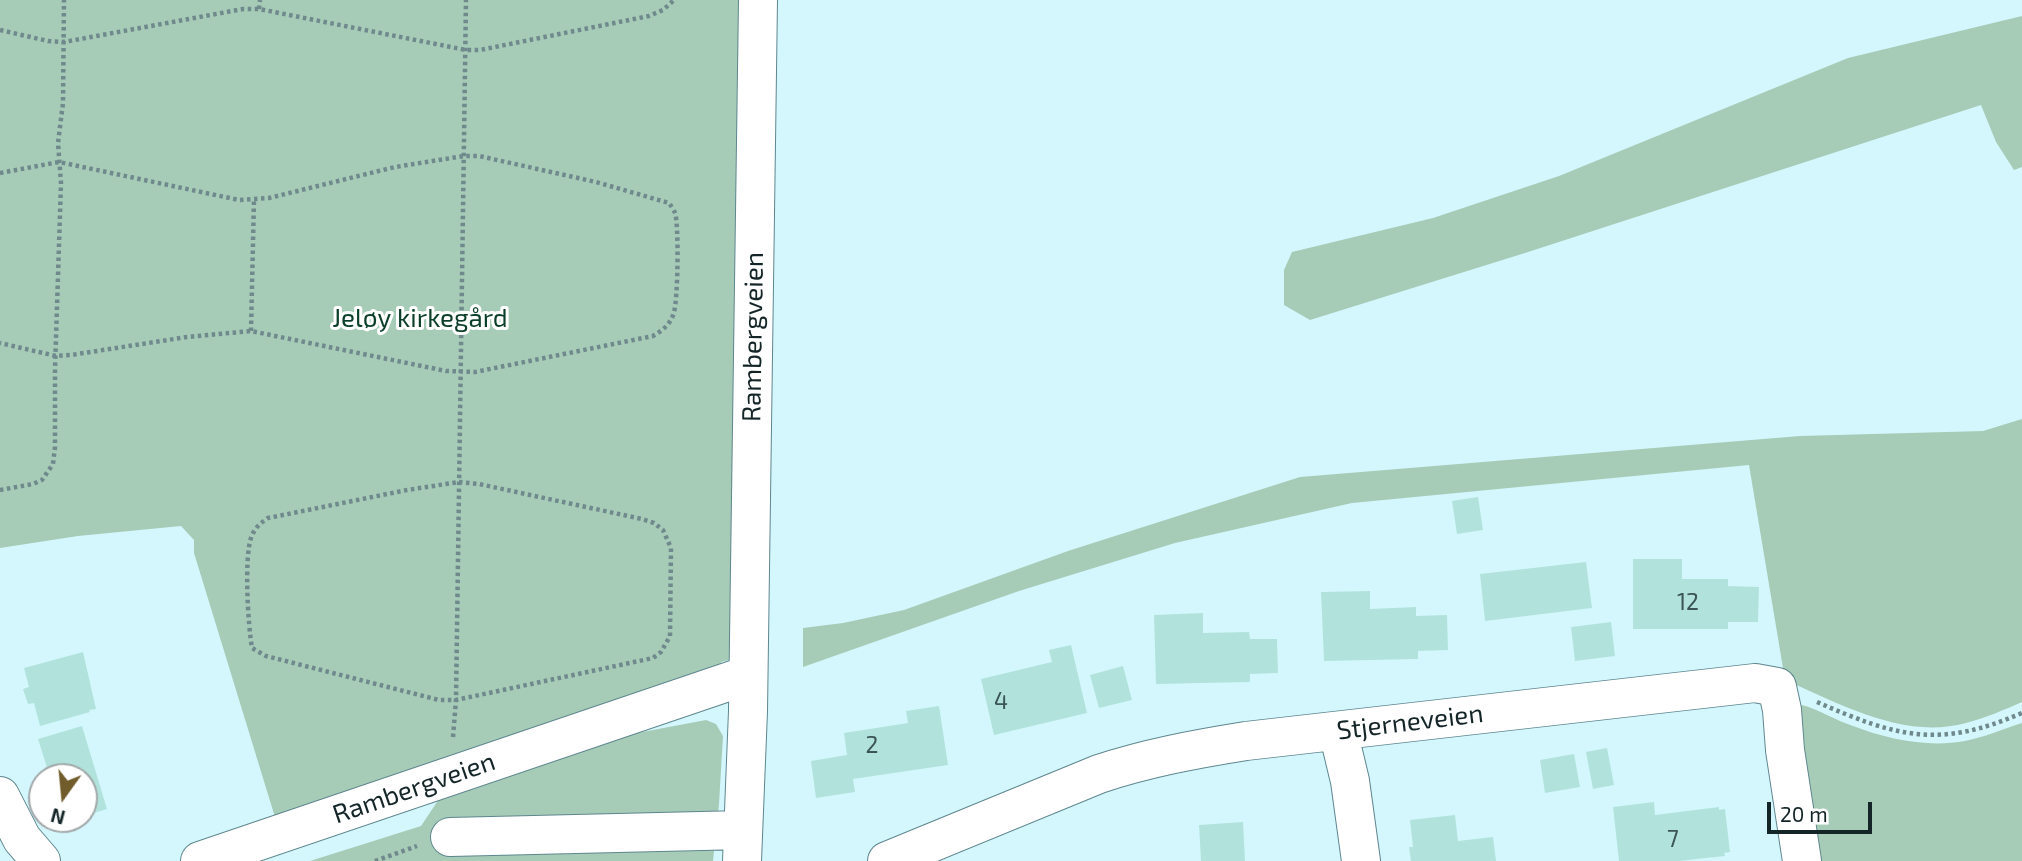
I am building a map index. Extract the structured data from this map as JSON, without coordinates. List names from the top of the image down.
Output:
{
  "streets": {
    "street": ["Rambergveien", "Stjerneveien"]
  },
  "parks": ["Jeløy kirkegård"],
  "house_numbers": [
    "12",
    "4",
    "2",
    "7"
  ],
  "scale_bar": "20 m",
  "north": "bottom"
}
